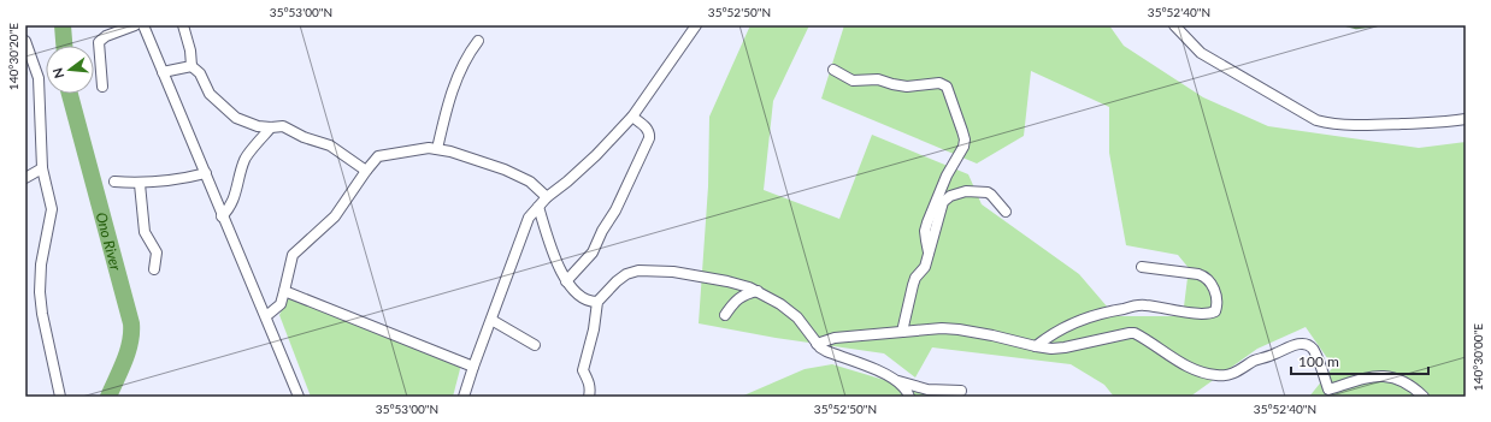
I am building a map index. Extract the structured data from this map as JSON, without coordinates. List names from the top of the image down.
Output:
{
  "water": ["Ono River"],
  "scale_bar": "100 m",
  "north": "left",
  "coordinates": [
    "35°53'00\"N",
    "35°52'50\"N",
    "35°52'40\"N",
    "140°30'20\"E",
    "140°30'00\"E"
  ]
}
